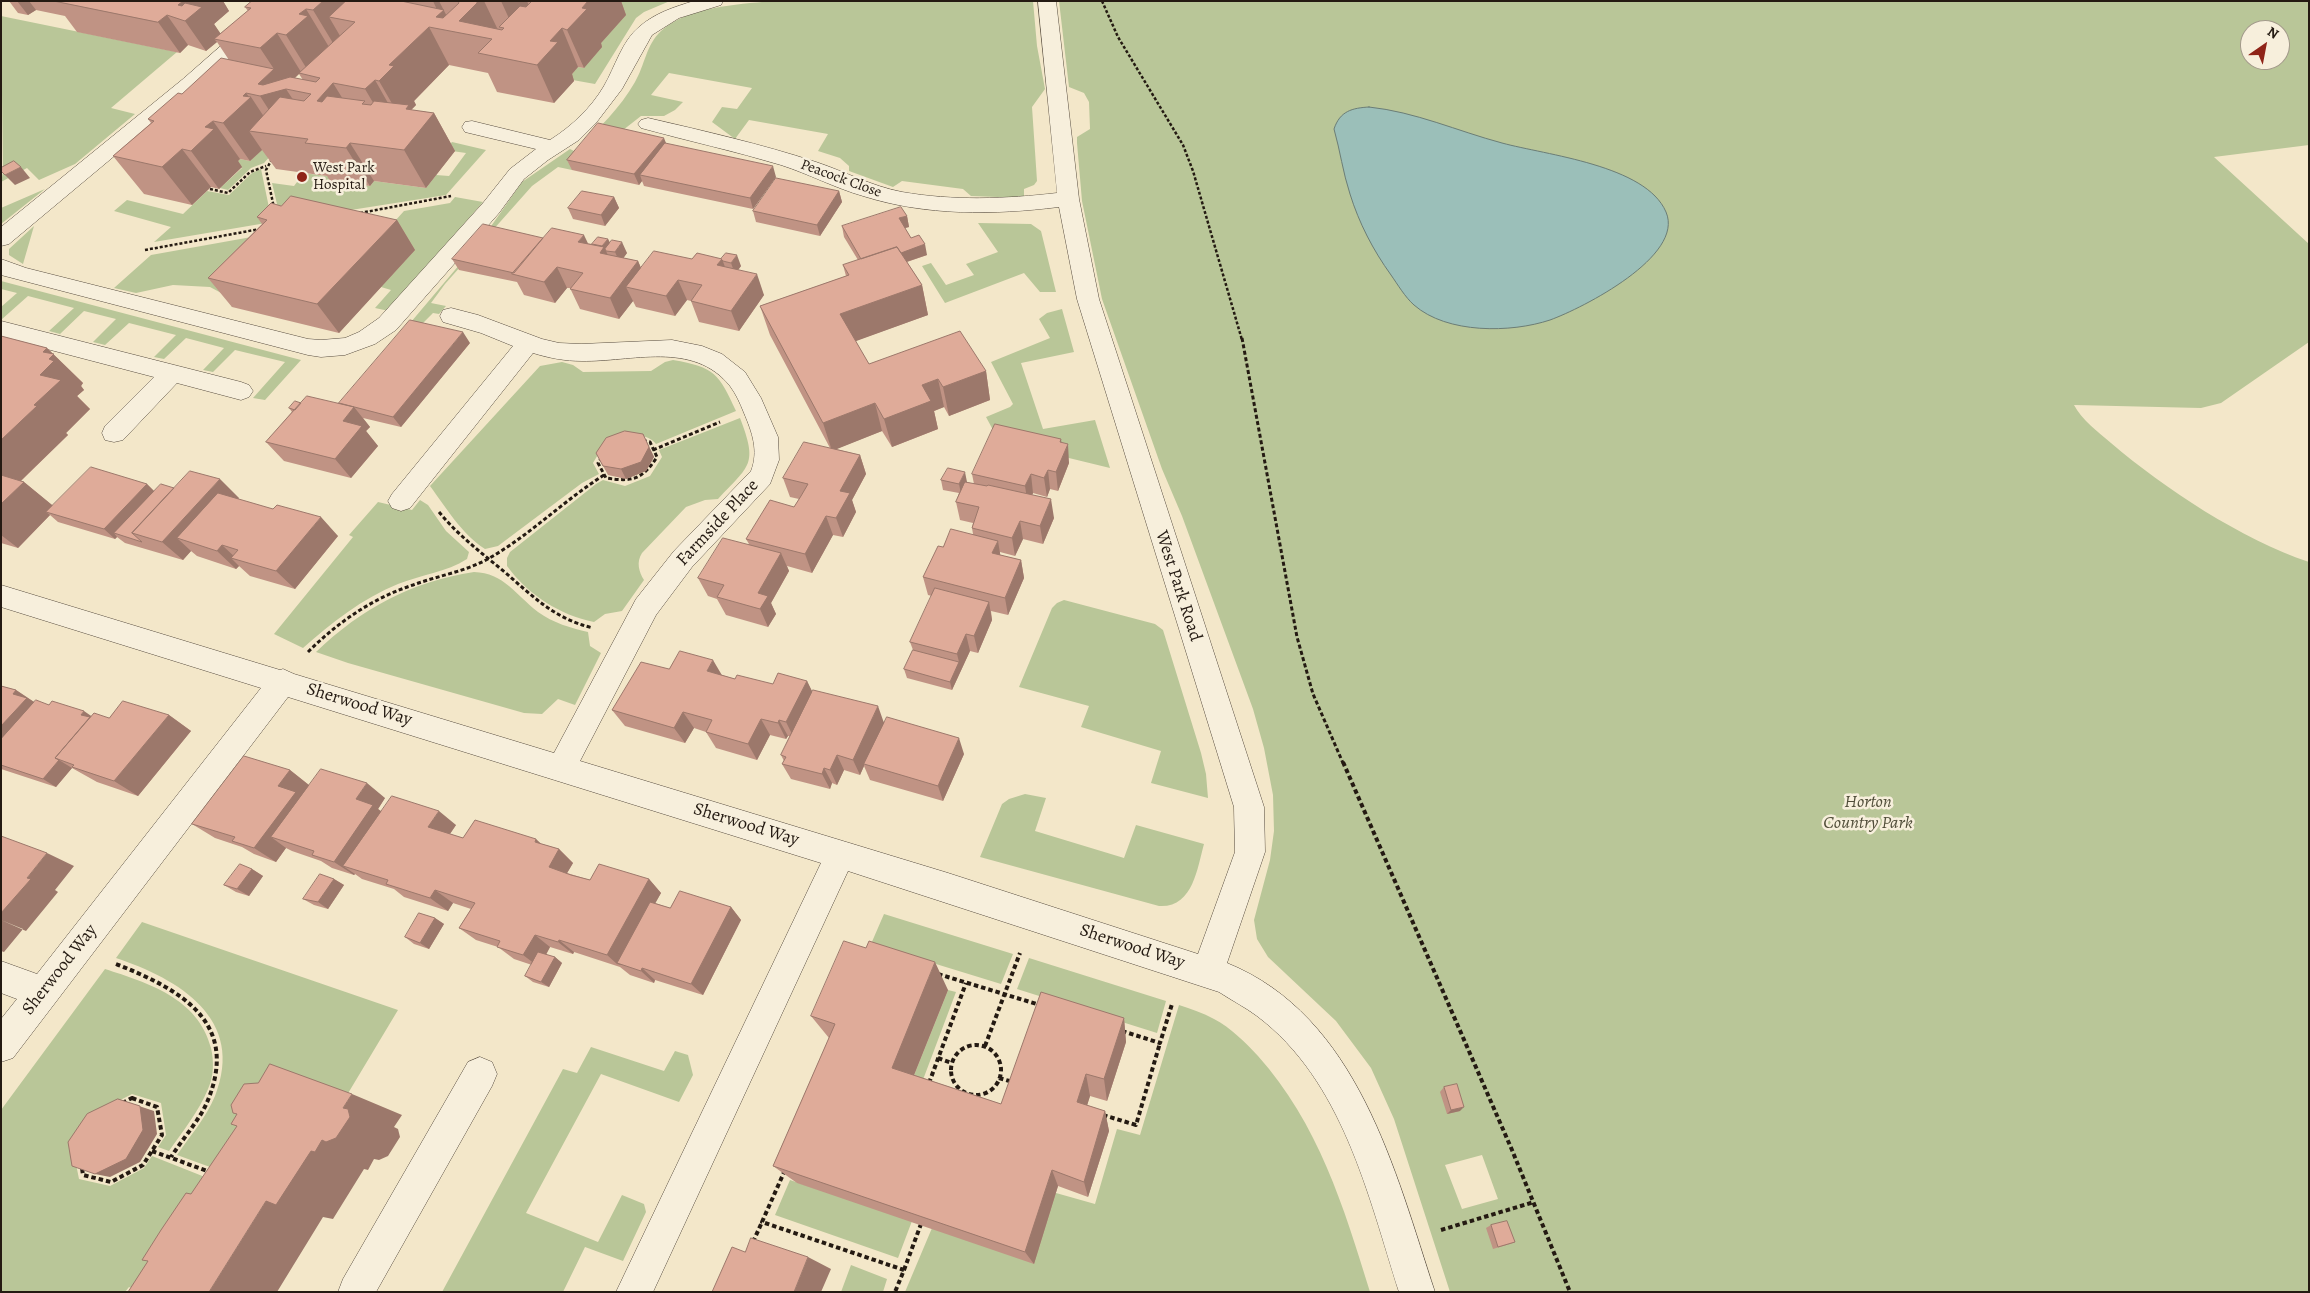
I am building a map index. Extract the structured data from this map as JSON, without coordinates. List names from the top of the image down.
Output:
{
  "streets": {
    "street": [
      "Peacock Close",
      "Farmside Place",
      "West Park Road",
      "Sherwood Way"
    ]
  },
  "crossings": [
    ["Peacock Close", "West Park Road"],
    ["Farmside Place", "Sherwood Way"],
    ["West Park Road", "Sherwood Way"]
  ],
  "parks": ["Horton Country Park"],
  "places": ["West Park Hospital"],
  "north": "top right"
}
